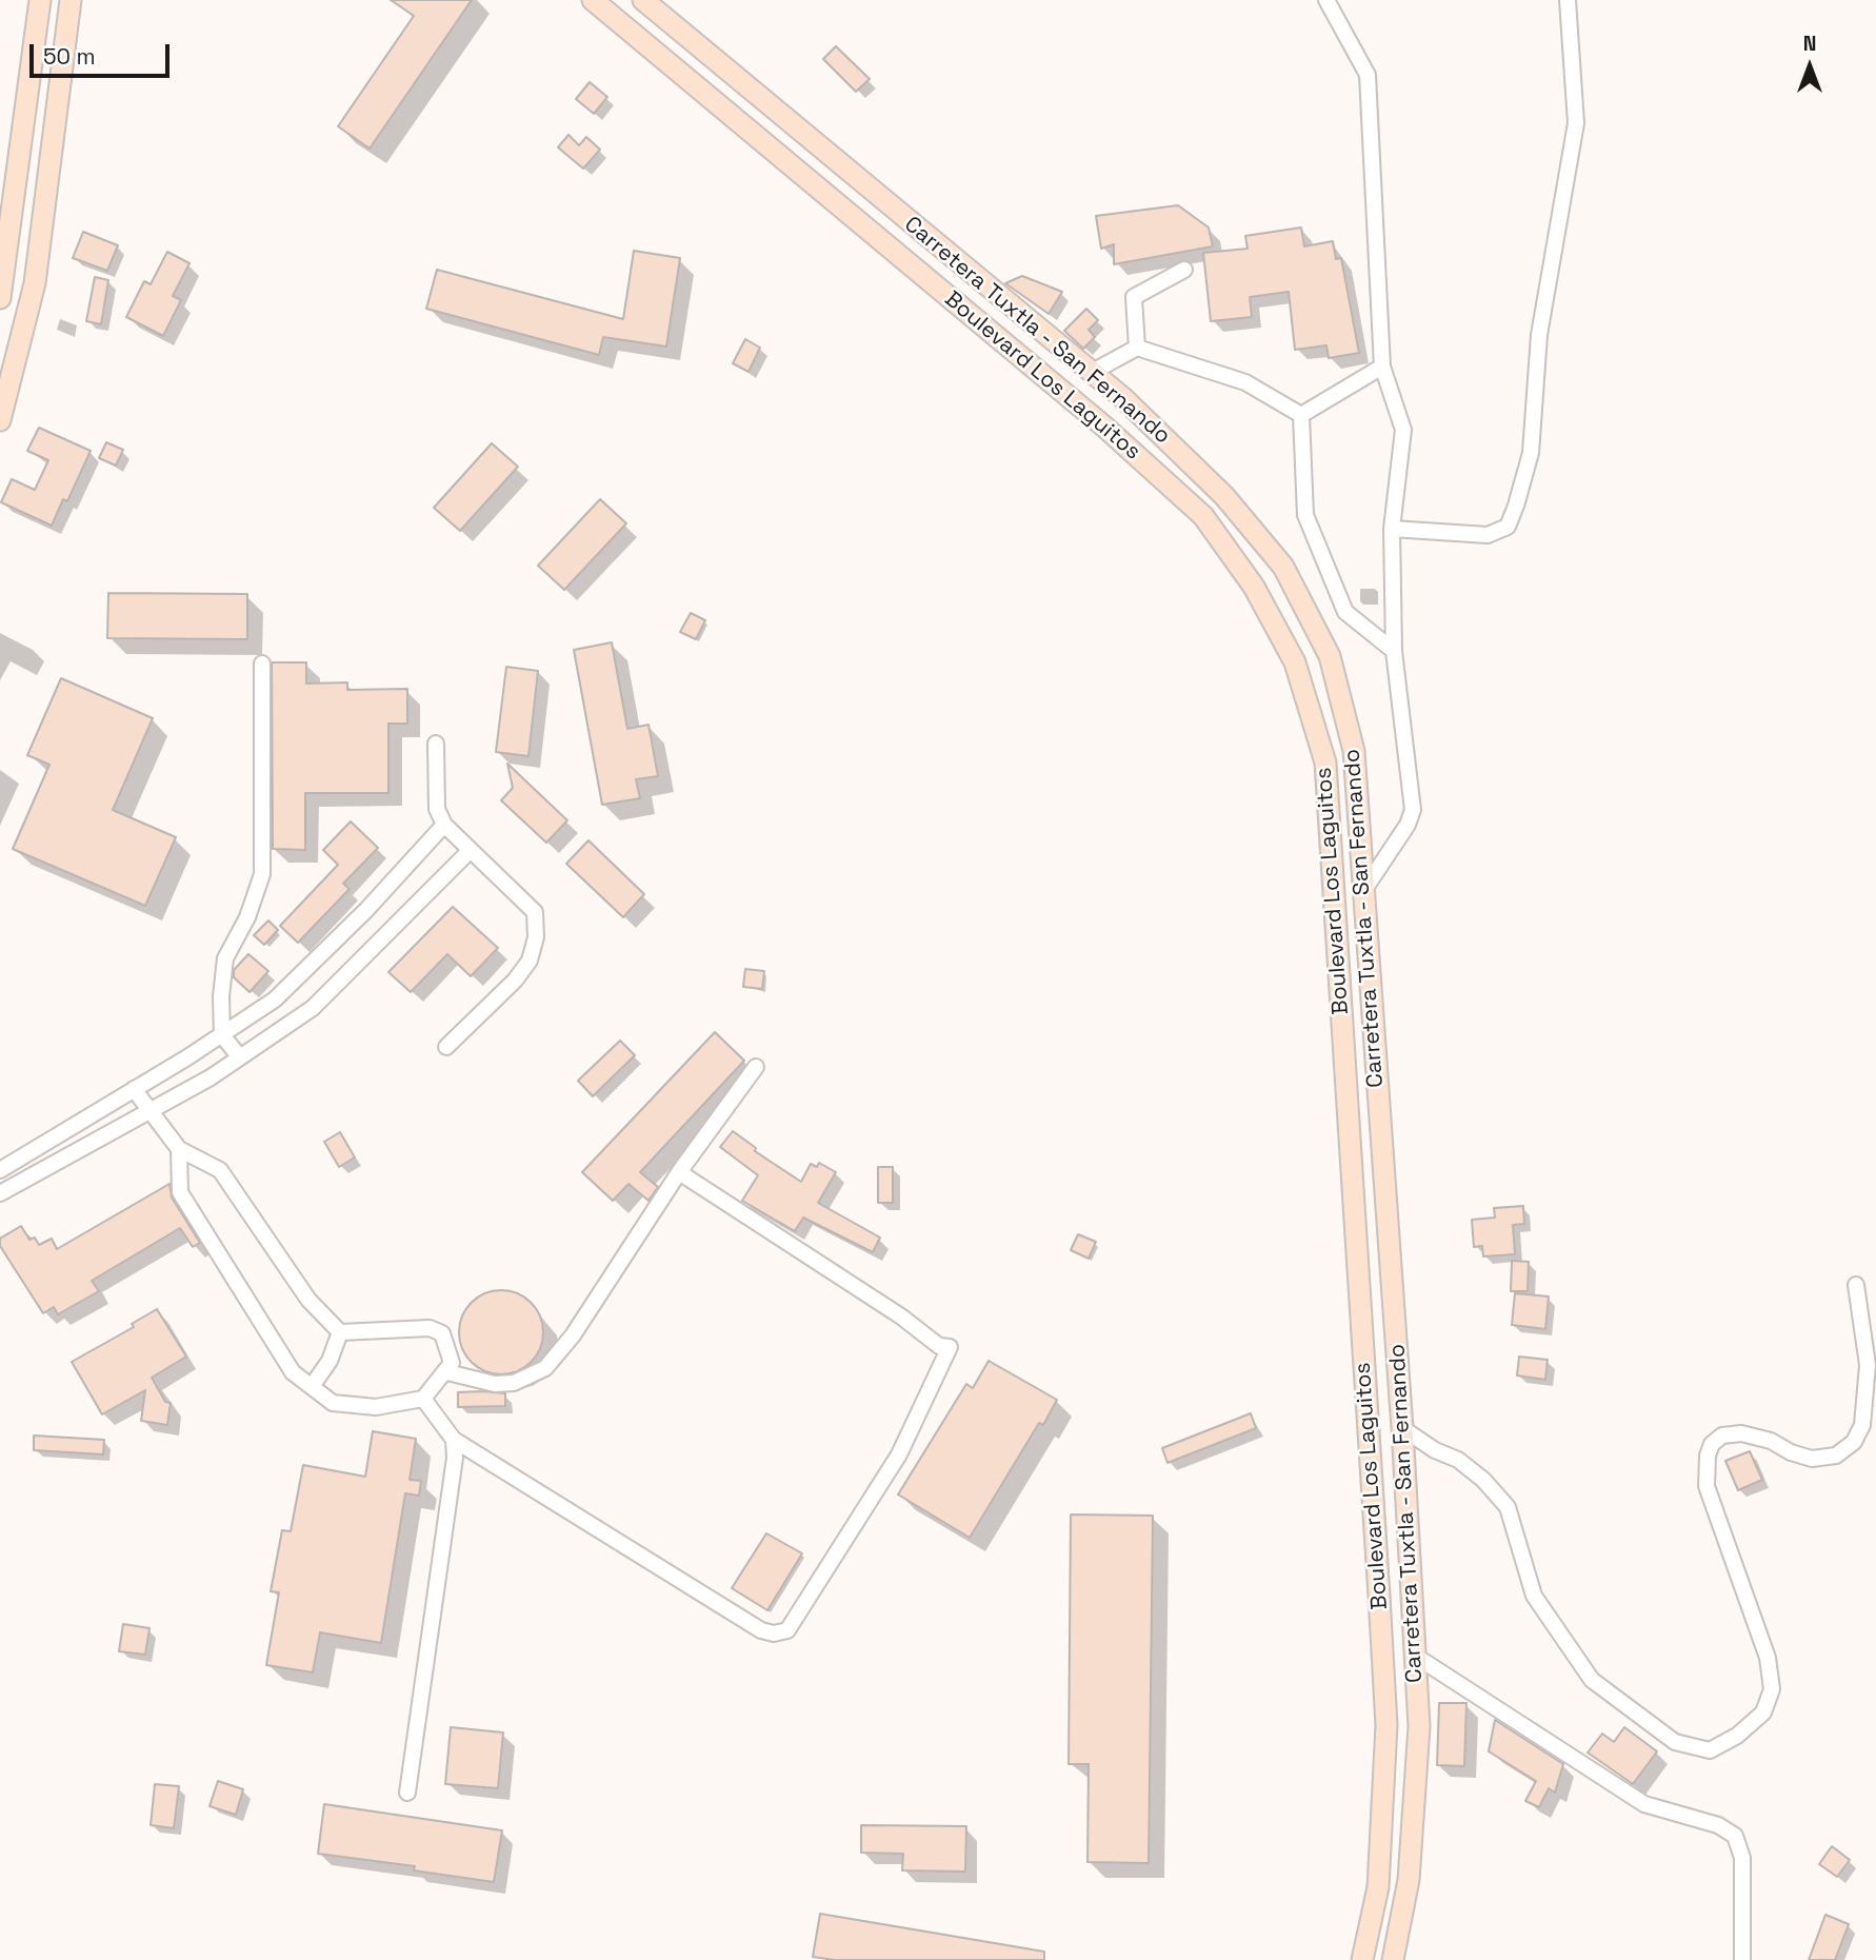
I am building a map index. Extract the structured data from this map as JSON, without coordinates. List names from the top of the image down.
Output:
{
  "streets": {
    "main road": ["Carretera Tuxtla - San Fernando", "Boulevard Los Laguitos"]
  },
  "scale_bar": "50 m",
  "north": "top"
}
